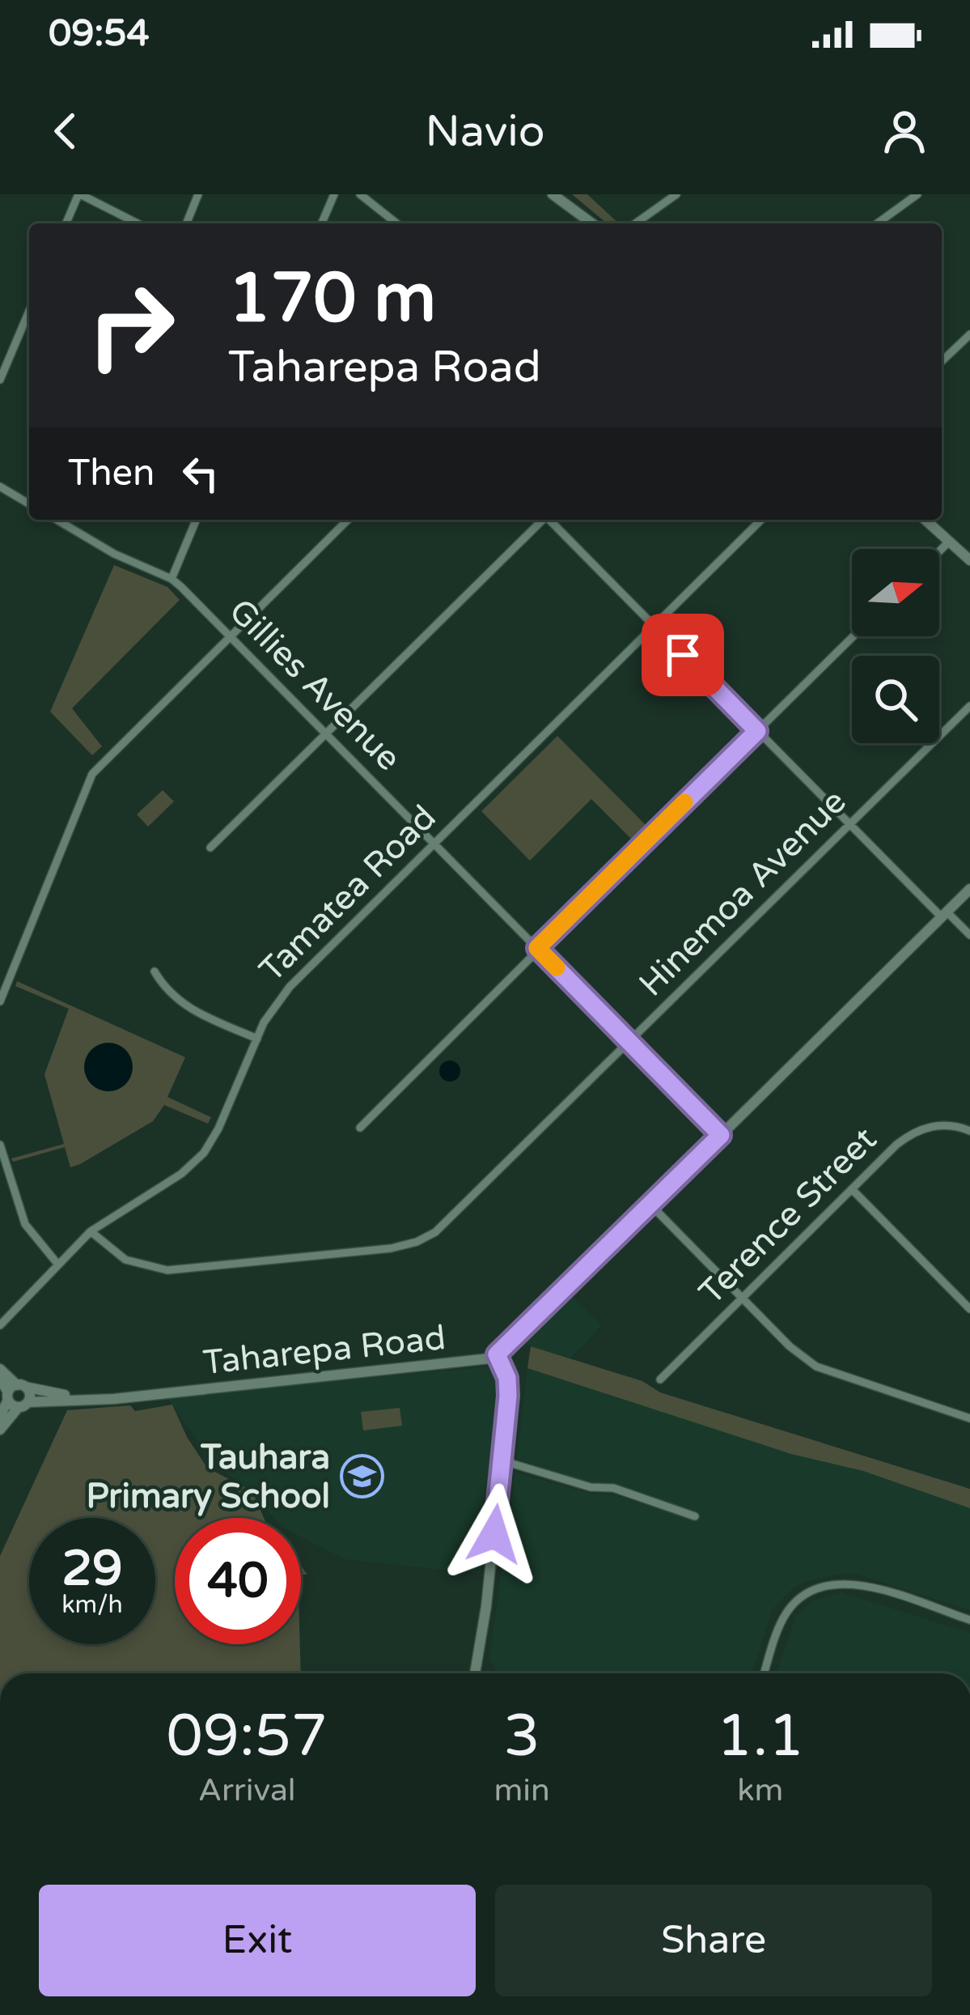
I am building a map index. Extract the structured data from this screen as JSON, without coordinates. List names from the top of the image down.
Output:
{
  "streets": {
    "street": [
      "Gillies Avenue",
      "Hinemoa Avenue",
      "Tamatea Road",
      "Terence Street",
      "Taharepa Road"
    ]
  },
  "crossings": [
    ["Gillies Avenue", "Hinemoa Avenue"],
    ["Gillies Avenue", "Tamatea Road"],
    ["Gillies Avenue", "Taharepa Road"],
    ["Hinemoa Avenue", "Tamatea Road"]
  ],
  "places": {
    "school or university": ["Tauhara Primary School"]
  },
  "north": "right",
  "page": {
    "status": "09:54",
    "header": "Navio",
    "turn": ["170 m", "Taharepa Road"],
    "then": "Then",
    "speed": "29 km/h",
    "limit": "40",
    "eta": [
      "09:57",
      "Arrival",
      "3",
      "min",
      "1.1",
      "km"
    ],
    "buttons": ["Exit", "Share"]
  }
}
